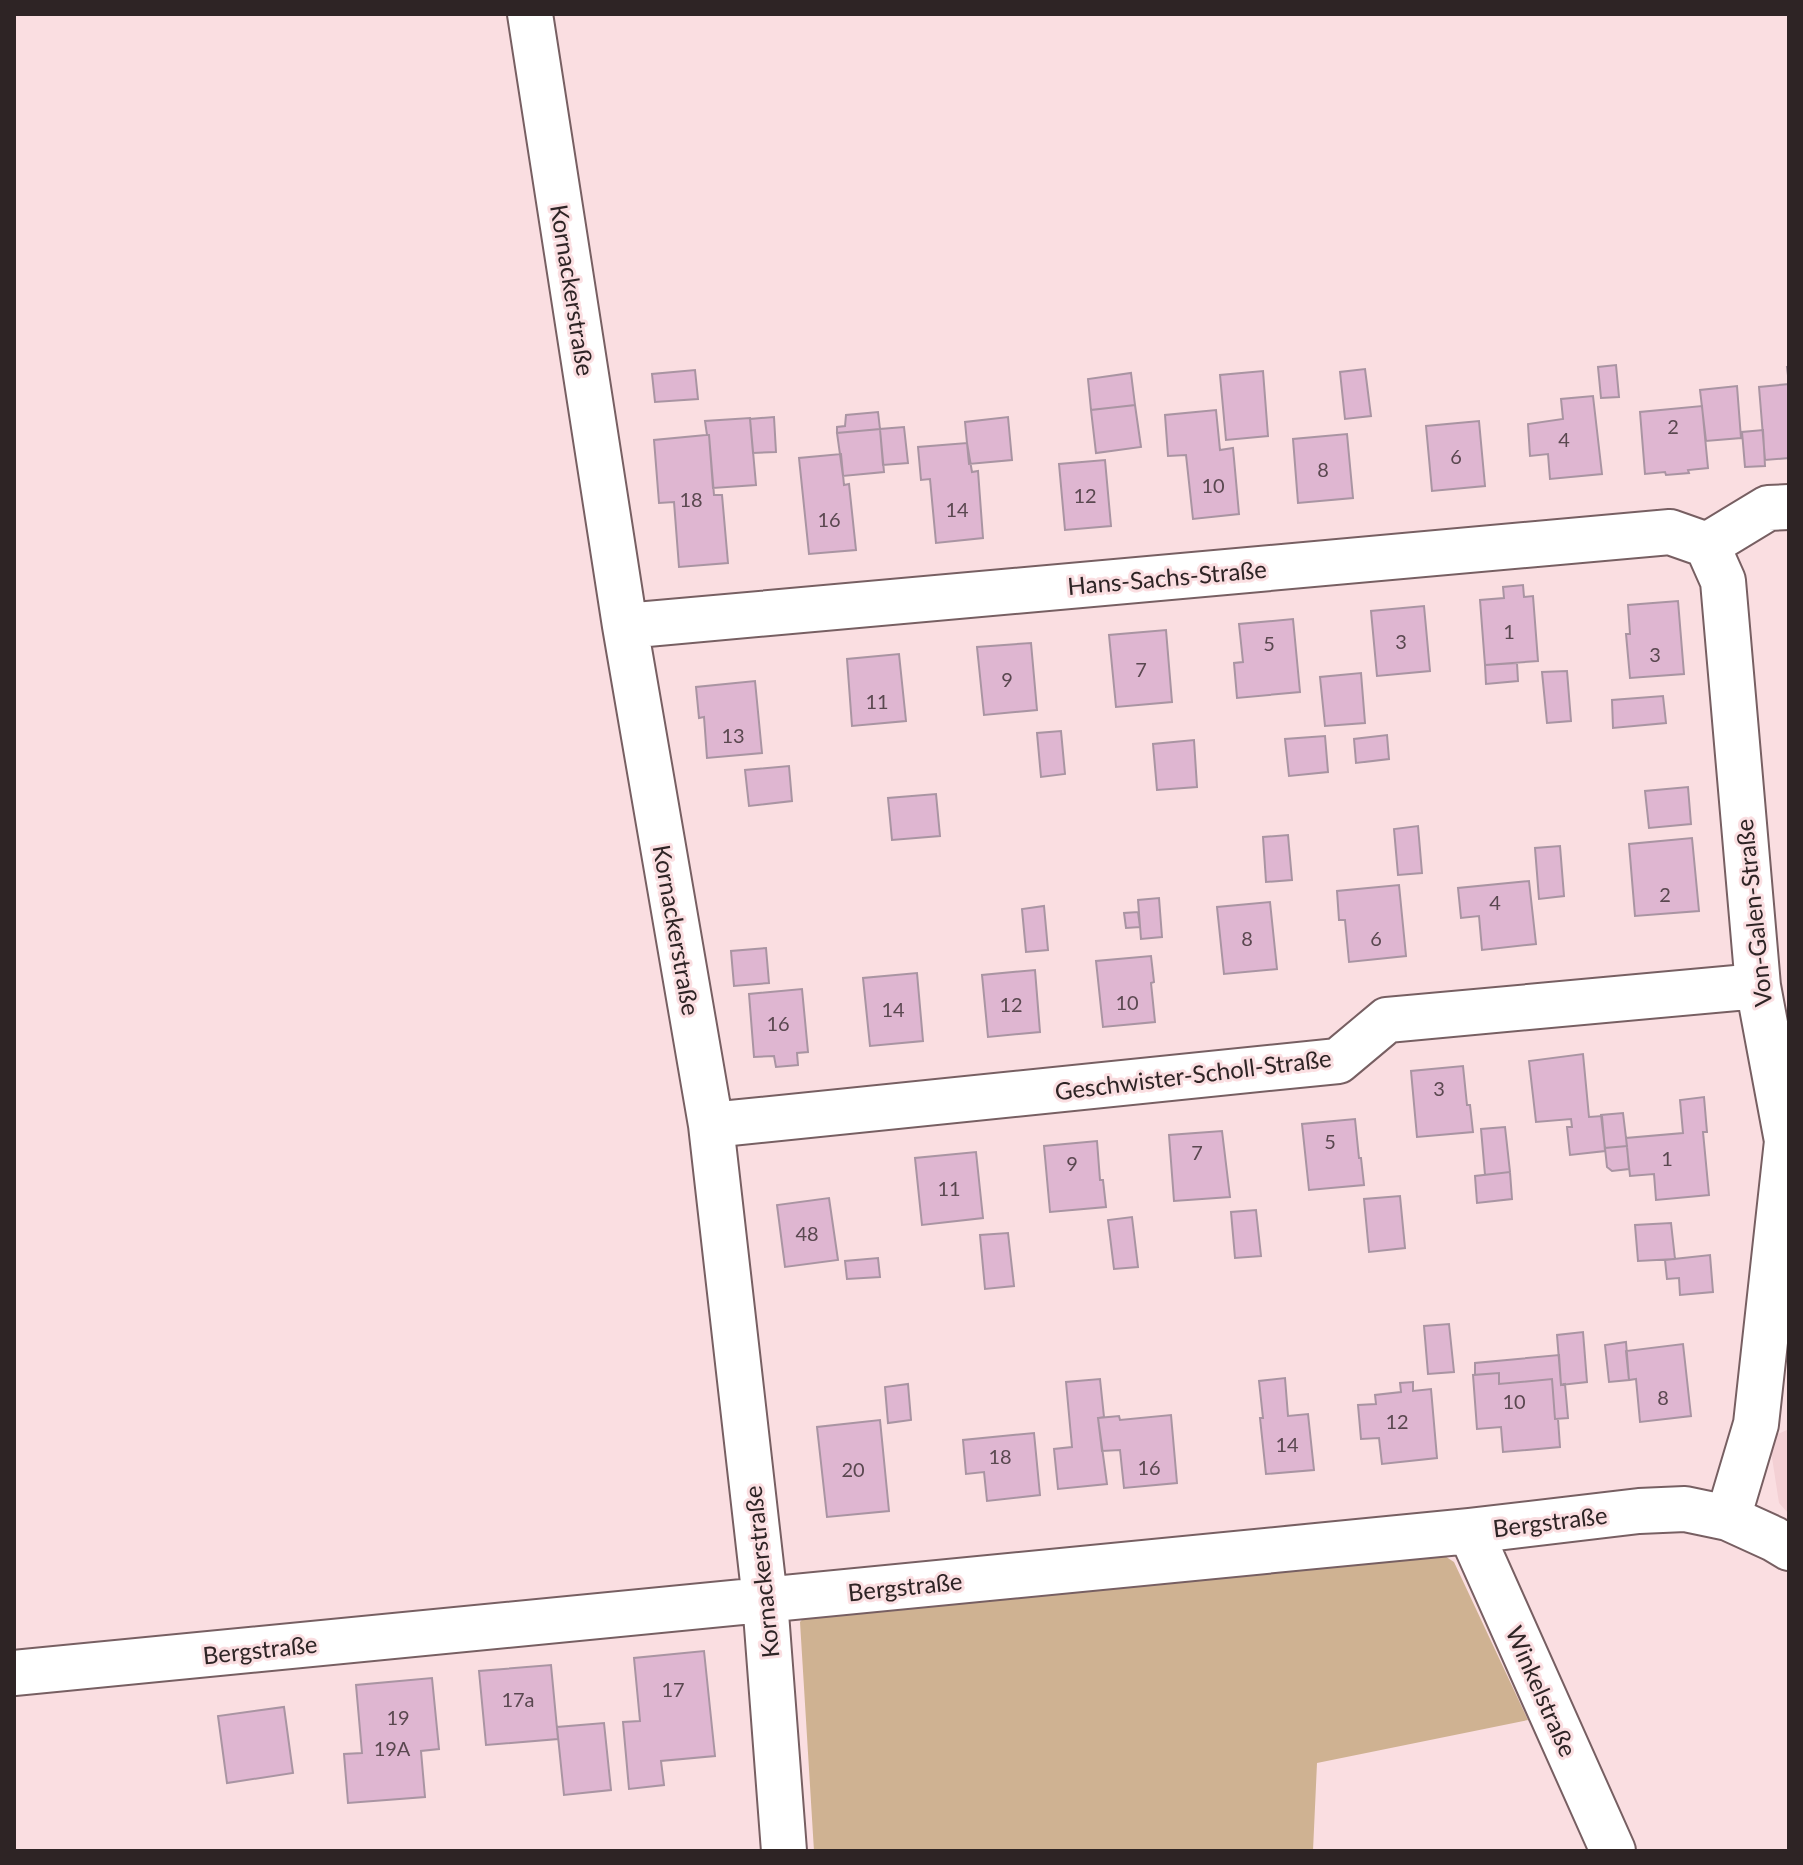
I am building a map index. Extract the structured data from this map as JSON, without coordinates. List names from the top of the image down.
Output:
{
  "streets": {
    "street": [
      "Kornackerstraße",
      "Hans-Sachs-Straße",
      "Von-Galen-Straße",
      "Geschwister-Scholl-Straße",
      "Bergstraße",
      "Winkelstraße"
    ]
  },
  "crossings": [
    ["Kornackerstraße", "Hans-Sachs-Straße"],
    ["Kornackerstraße", "Geschwister-Scholl-Straße"],
    ["Kornackerstraße", "Bergstraße"],
    ["Hans-Sachs-Straße", "Von-Galen-Straße"],
    ["Von-Galen-Straße", "Geschwister-Scholl-Straße"],
    ["Von-Galen-Straße", "Bergstraße"],
    ["Bergstraße", "Winkelstraße"]
  ],
  "house_numbers": [
    "2",
    "4",
    "6",
    "8",
    "10",
    "12",
    "18",
    "14",
    "16",
    "1",
    "3",
    "5",
    "3",
    "7",
    "9",
    "11",
    "13",
    "2",
    "4",
    "8",
    "6",
    "10",
    "12",
    "14",
    "16",
    "3",
    "5",
    "7",
    "1",
    "9",
    "11",
    "48",
    "8",
    "10",
    "12",
    "14",
    "18",
    "16",
    "20",
    "17",
    "17a",
    "19",
    "19A"
  ]
}
